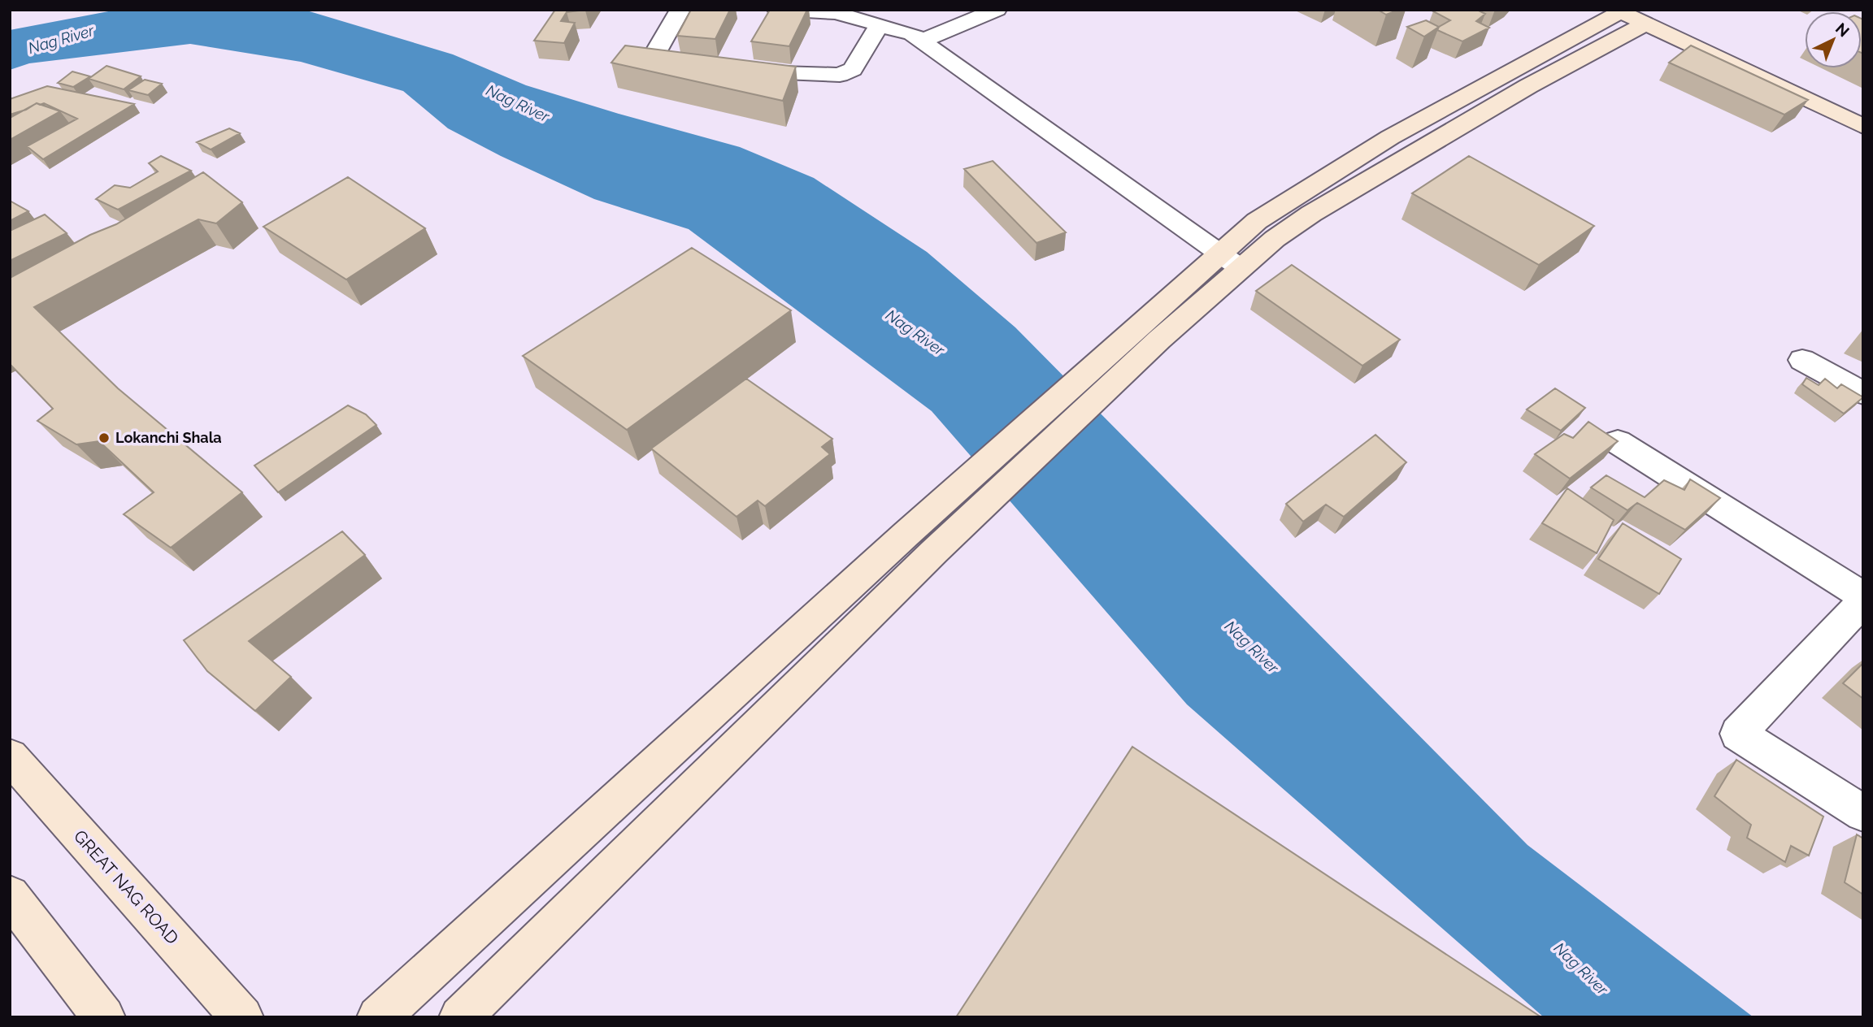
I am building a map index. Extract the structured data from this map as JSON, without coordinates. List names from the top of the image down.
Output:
{
  "streets": {
    "street": ["GREAT NAG ROAD"]
  },
  "water": ["Nag River"],
  "places": ["Lokanchi Shala"],
  "north": "top right"
}
